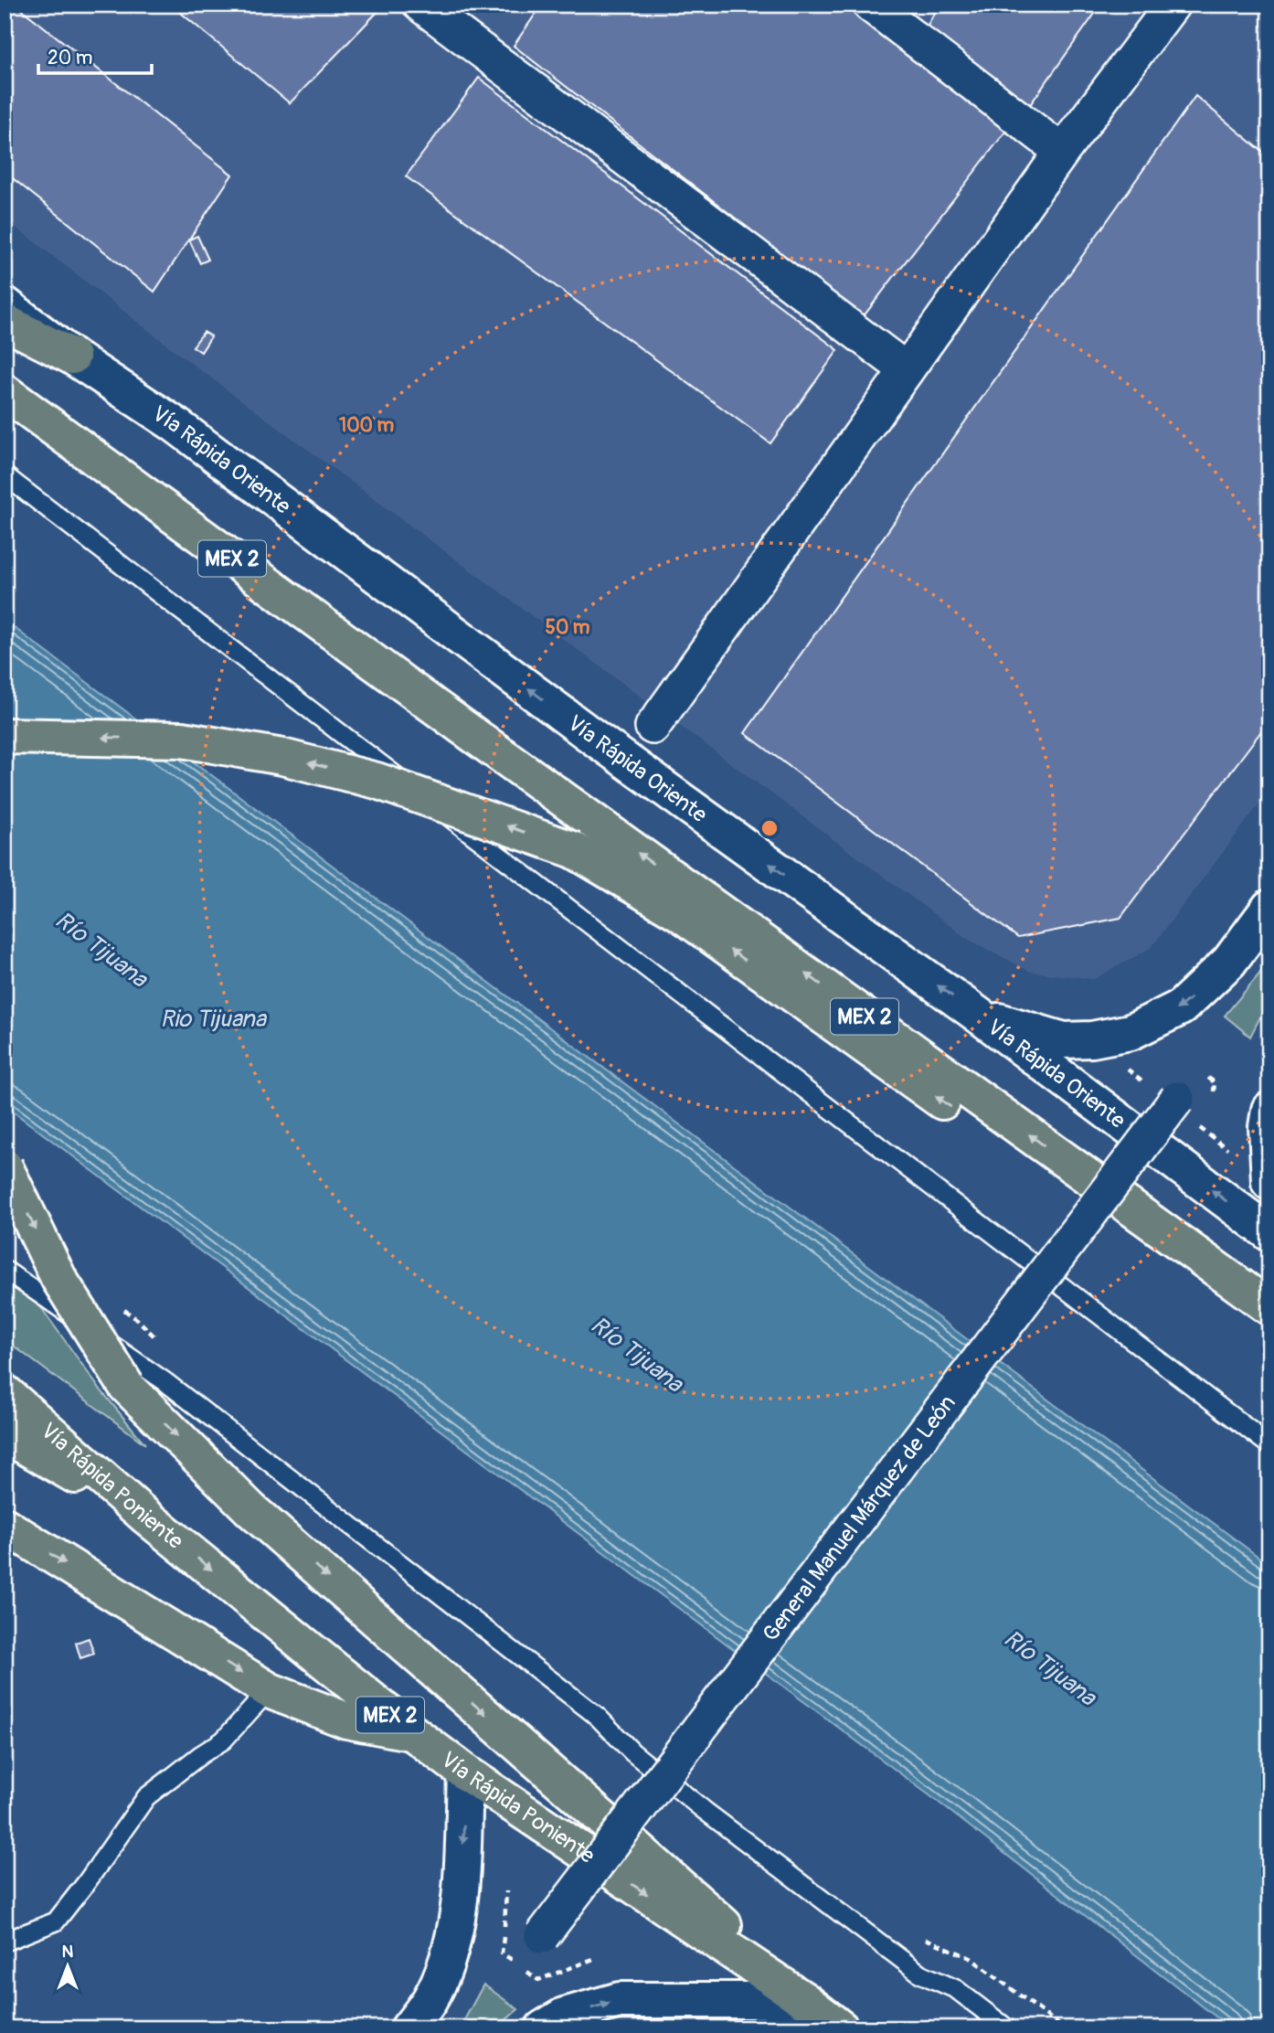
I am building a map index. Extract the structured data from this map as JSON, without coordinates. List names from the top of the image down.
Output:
{
  "streets": {
    "highway": ["MEX 2", "Vía Rápida Poniente"],
    "main road": ["Vía Rápida Oriente"],
    "street": ["General Manuel Márquez de León"]
  },
  "one_way": ["Vía Rápida Oriente"],
  "water": ["Río Tijuana", "Rio Tijuana"],
  "scale_bar": "20 m",
  "north": "top",
  "rings": ["100 m", "50 m"]
}
